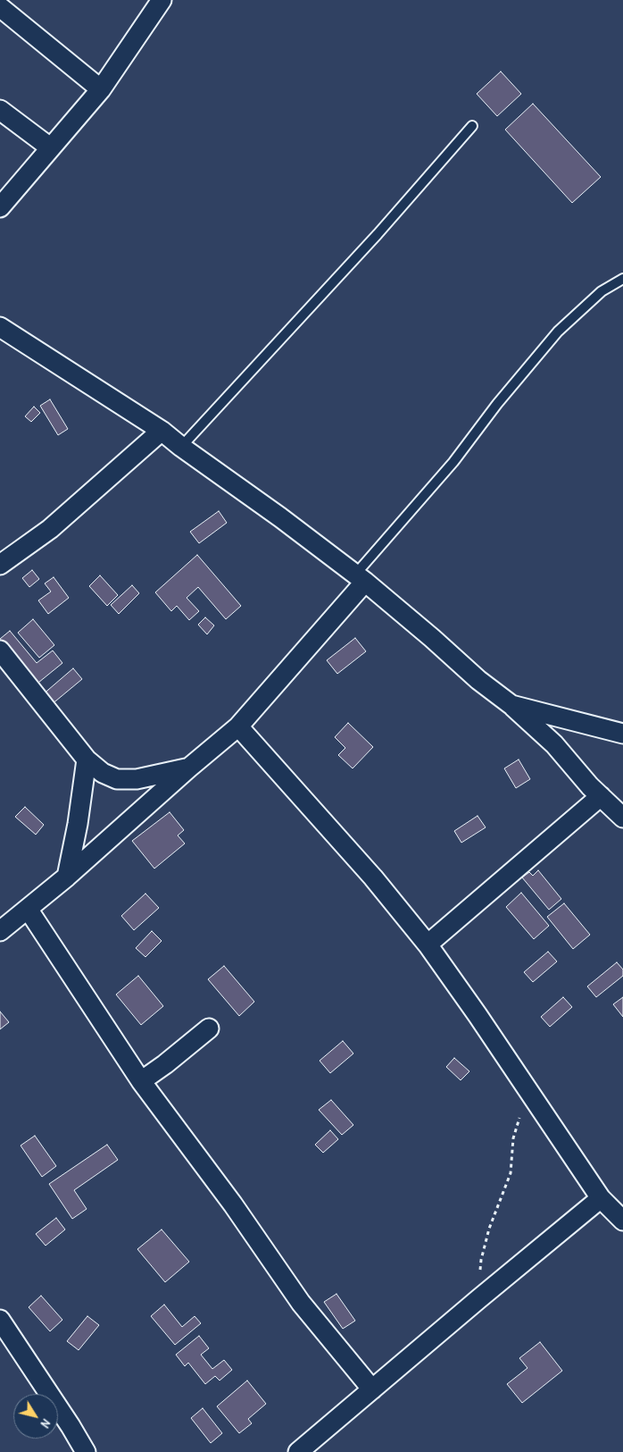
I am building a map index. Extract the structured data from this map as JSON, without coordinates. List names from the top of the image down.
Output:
{
  "north": "bottom right"
}
